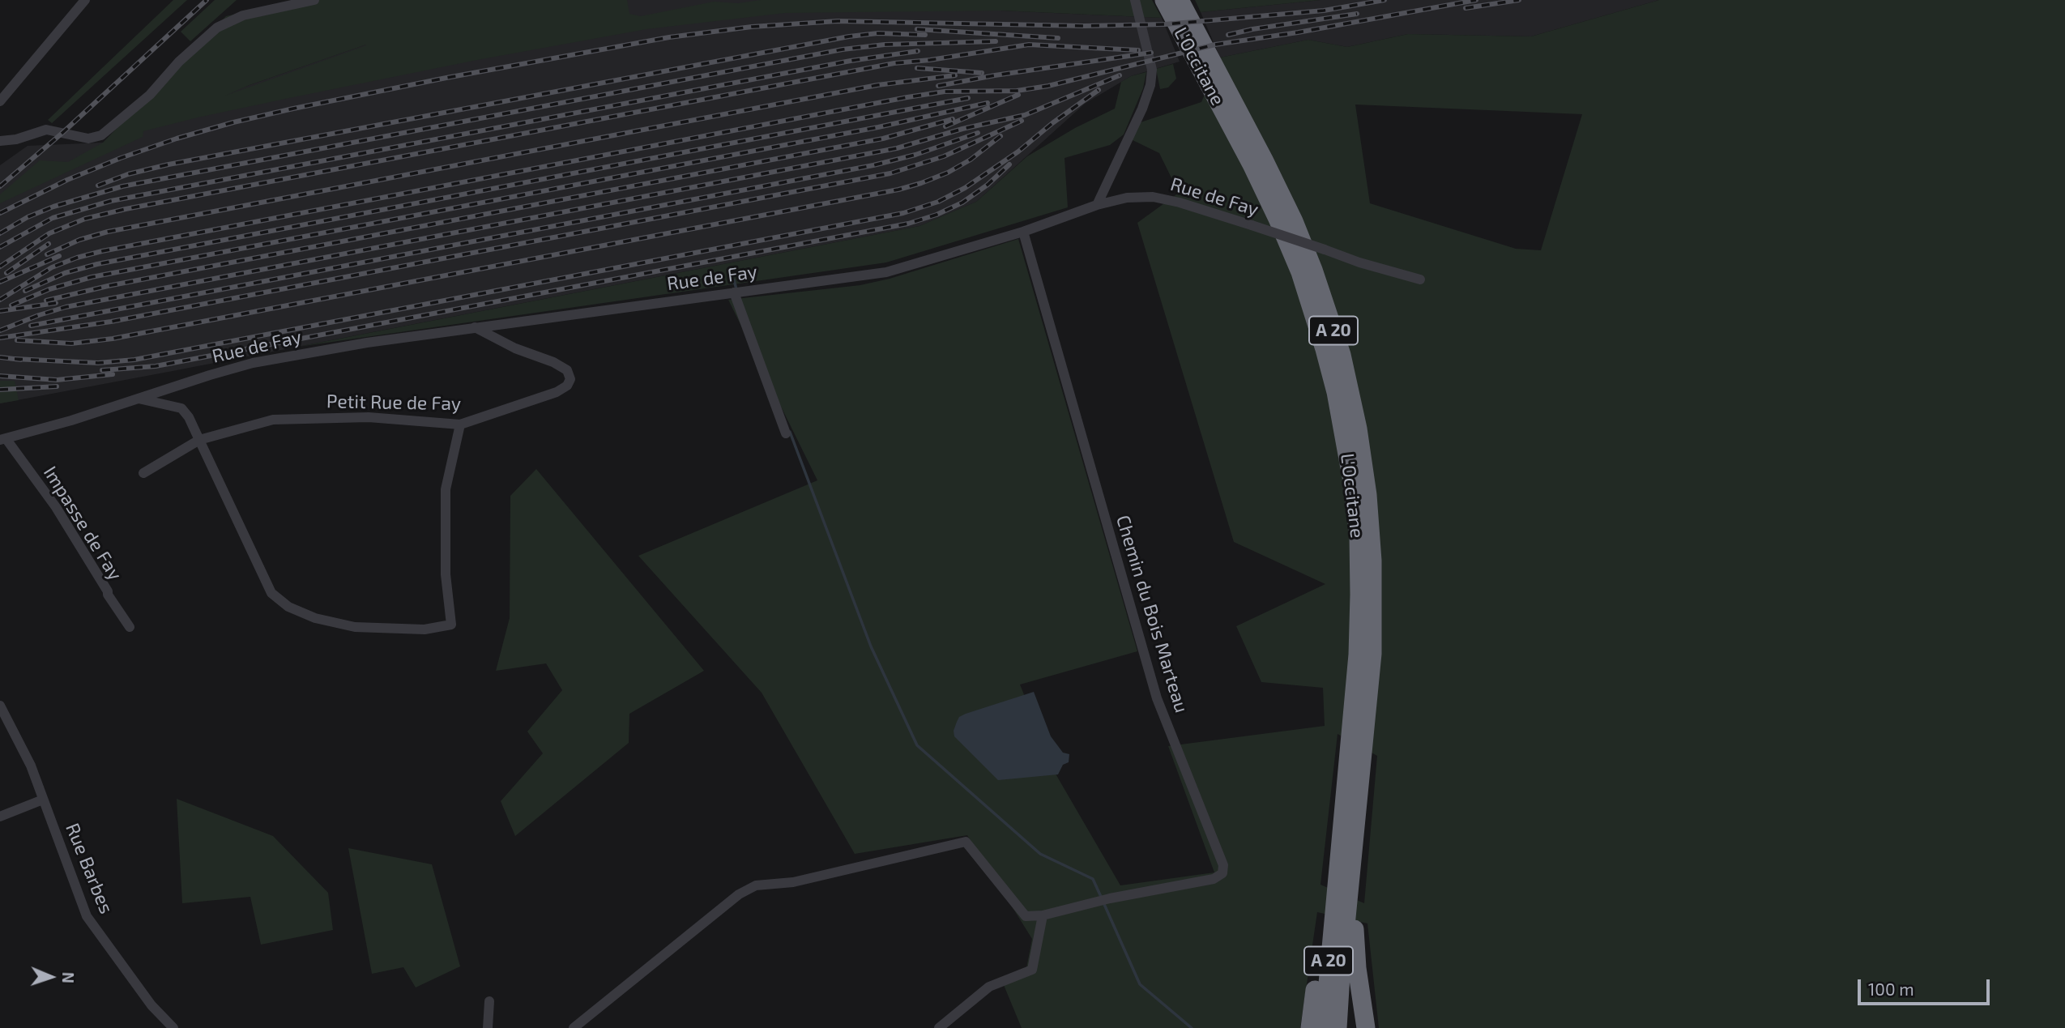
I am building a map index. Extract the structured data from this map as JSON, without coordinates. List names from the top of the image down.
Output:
{
  "streets": {
    "highway": ["L'Occitane", "A 20"],
    "street": [
      "Rue de Fay",
      "Petit Rue de Fay",
      "Impasse de Fay",
      "Chemin du Bois Marteau",
      "Rue Barbes"
    ]
  },
  "crossings": [
    ["Rue de Fay", "Petit Rue de Fay"],
    ["Rue de Fay", "Impasse de Fay"],
    ["Rue de Fay", "Chemin du Bois Marteau"]
  ],
  "scale_bar": "100 m",
  "north": "right"
}
